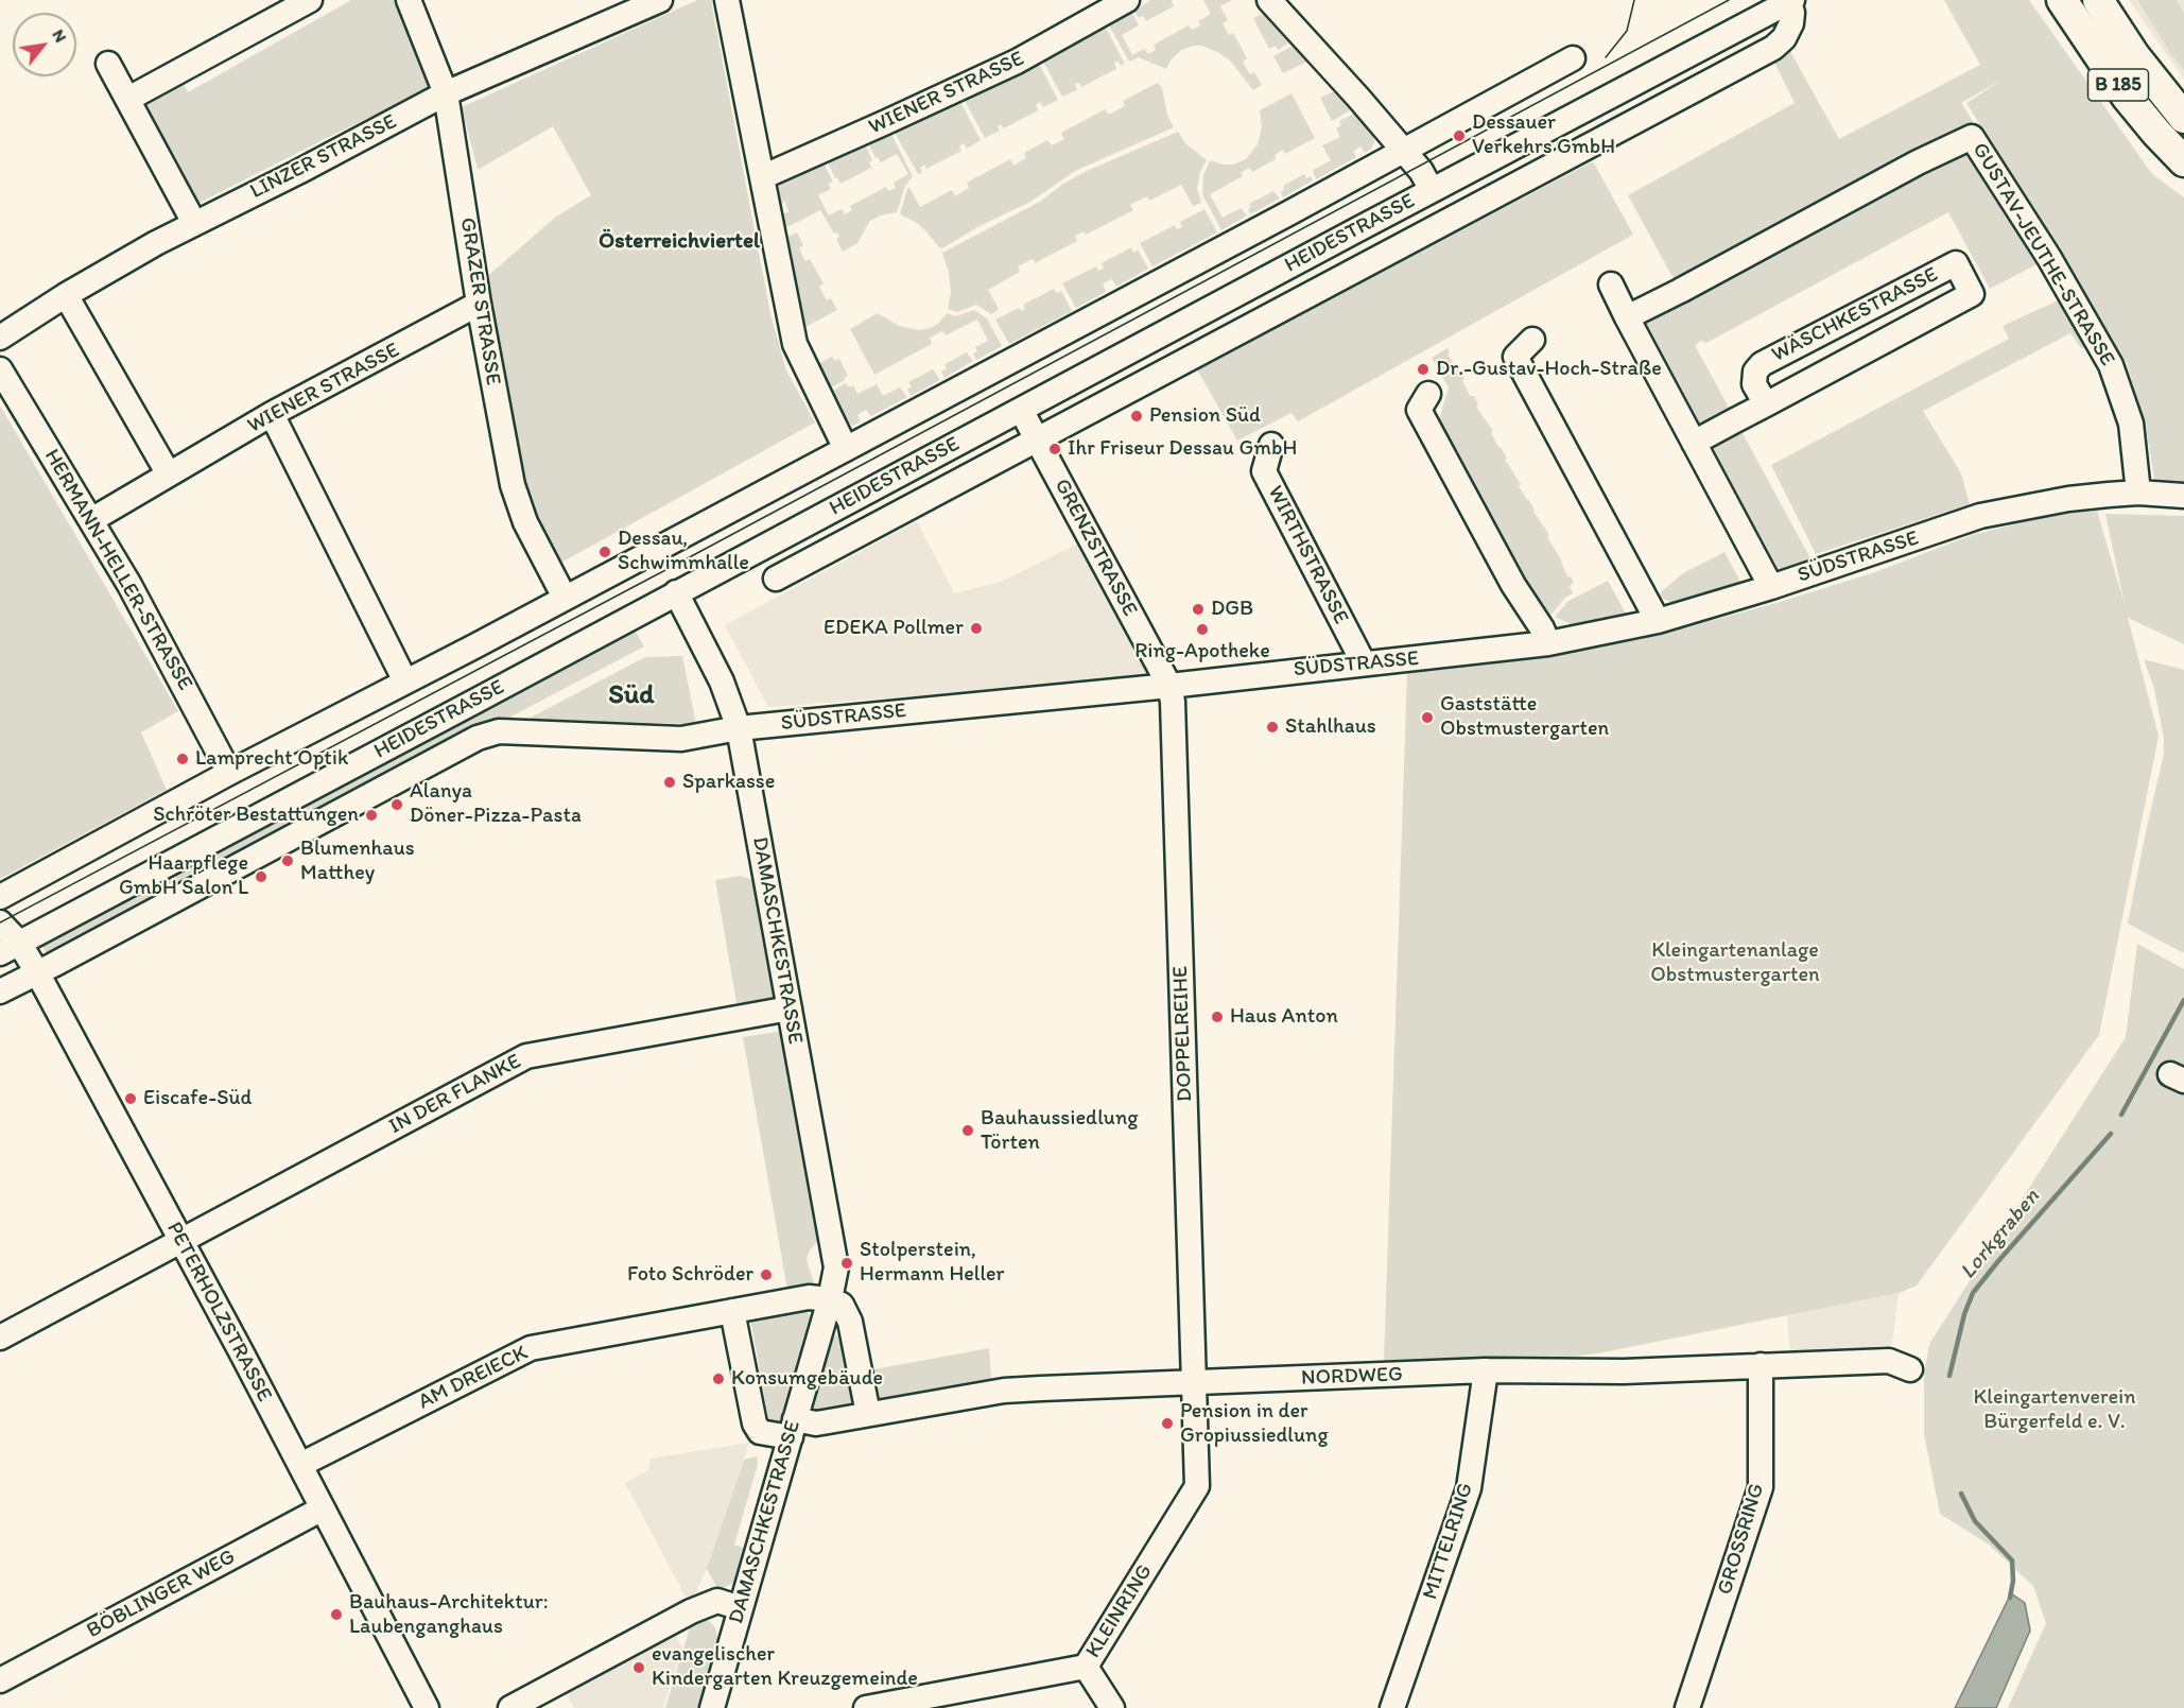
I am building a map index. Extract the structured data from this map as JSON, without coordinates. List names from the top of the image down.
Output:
{
  "streets": {
    "main road": ["B 185"],
    "street": [
      "WIENER STRASSE",
      "LINZER STRASSE",
      "HEIDESTRASSE",
      "GUSTAV-JEUTHE-STRASSE",
      "GRAZER STRASSE",
      "WÄSCHKESTRASSE",
      "GRENZSTRASSE",
      "WIRTHSTRASSE",
      "SÜDSTRASSE",
      "HERMANN-HELLER-STRASSE",
      "DAMASCHKESTRASSE",
      "DOPPELREIHE",
      "IN DER FLANKE",
      "PETERHOLZSTRASSE",
      "NORDWEG",
      "AM DREIECK",
      "GROSSRING",
      "MITTELRING",
      "BÖBLINGER WEG",
      "KLEINRING"
    ]
  },
  "crossings": [
    ["WIENER STRASSE", "GRAZER STRASSE"],
    ["WIENER STRASSE", "HERMANN-HELLER-STRASSE"],
    ["LINZER STRASSE", "GRAZER STRASSE"],
    ["HEIDESTRASSE", "GRENZSTRASSE"],
    ["HEIDESTRASSE", "SÜDSTRASSE"],
    ["HEIDESTRASSE", "DAMASCHKESTRASSE"],
    ["HEIDESTRASSE", "PETERHOLZSTRASSE"],
    ["GUSTAV-JEUTHE-STRASSE", "SÜDSTRASSE"],
    ["GRENZSTRASSE", "SÜDSTRASSE"],
    ["GRENZSTRASSE", "DOPPELREIHE"],
    ["WIRTHSTRASSE", "SÜDSTRASSE"],
    ["SÜDSTRASSE", "DAMASCHKESTRASSE"],
    ["SÜDSTRASSE", "DOPPELREIHE"],
    ["DAMASCHKESTRASSE", "IN DER FLANKE"],
    ["DAMASCHKESTRASSE", "NORDWEG"],
    ["DAMASCHKESTRASSE", "AM DREIECK"],
    ["DOPPELREIHE", "NORDWEG"],
    ["DOPPELREIHE", "KLEINRING"],
    ["IN DER FLANKE", "PETERHOLZSTRASSE"],
    ["PETERHOLZSTRASSE", "AM DREIECK"],
    ["PETERHOLZSTRASSE", "BÖBLINGER WEG"],
    ["NORDWEG", "GROSSRING"],
    ["NORDWEG", "MITTELRING"],
    ["NORDWEG", "KLEINRING"]
  ],
  "districts": ["Österreichviertel", "Süd"],
  "water": ["Lorkgraben"],
  "parks": ["Kleingartenanlage Obstmustergarten", "Kleingartenverein Bürgerfeld e. V."],
  "places": [
    "Dessauer Verkehrs GmbH",
    "Dr.-Gustav-Hoch-Straße",
    "Pension Süd",
    "Ihr Friseur Dessau GmbH",
    "Dessau, Schwimmhalle",
    "DGB",
    "EDEKA Pollmer",
    "Ring-Apotheke",
    "Gaststätte Obstmustergarten",
    "Stahlhaus",
    "Lamprecht Optik",
    "Sparkasse",
    "Alanya Döner-Pizza-Pasta",
    "Schröter Bestattungen",
    "Blumenhaus Matthey",
    "Haarpflege GmbH Salon L",
    "Haus Anton",
    "Eiscafe-Süd",
    "Bauhaussiedlung Törten",
    "Stolperstein, Hermann Heller",
    "Foto Schröder",
    "Konsumgebäude",
    "Pension in der Gropiussiedlung",
    "Bauhaus-Architektur: Laubenganghaus",
    "evangelischer Kindergarten Kreuzgemeinde"
  ],
  "north": "top right"
}
